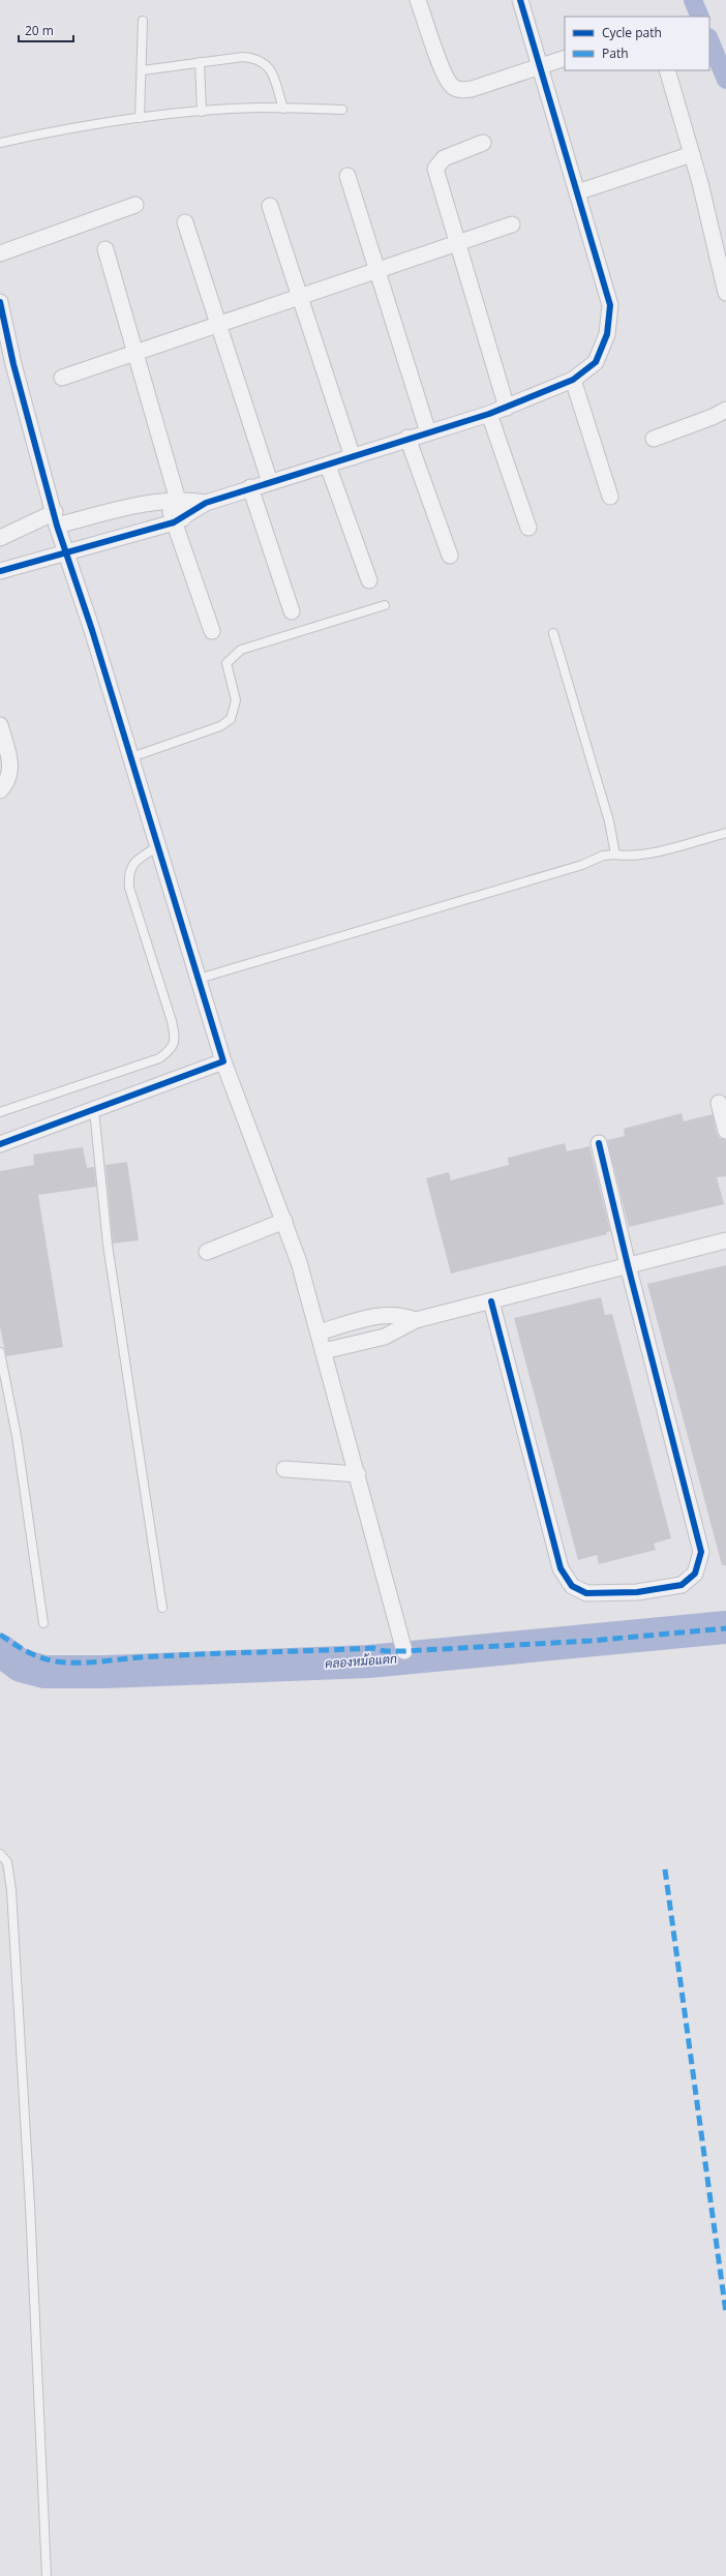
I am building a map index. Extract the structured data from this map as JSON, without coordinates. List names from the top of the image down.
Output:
{
  "water": ["คลองหม้อแตก"],
  "legend": ["Cycle path", "Path"],
  "scale_bar": "20 m"
}
